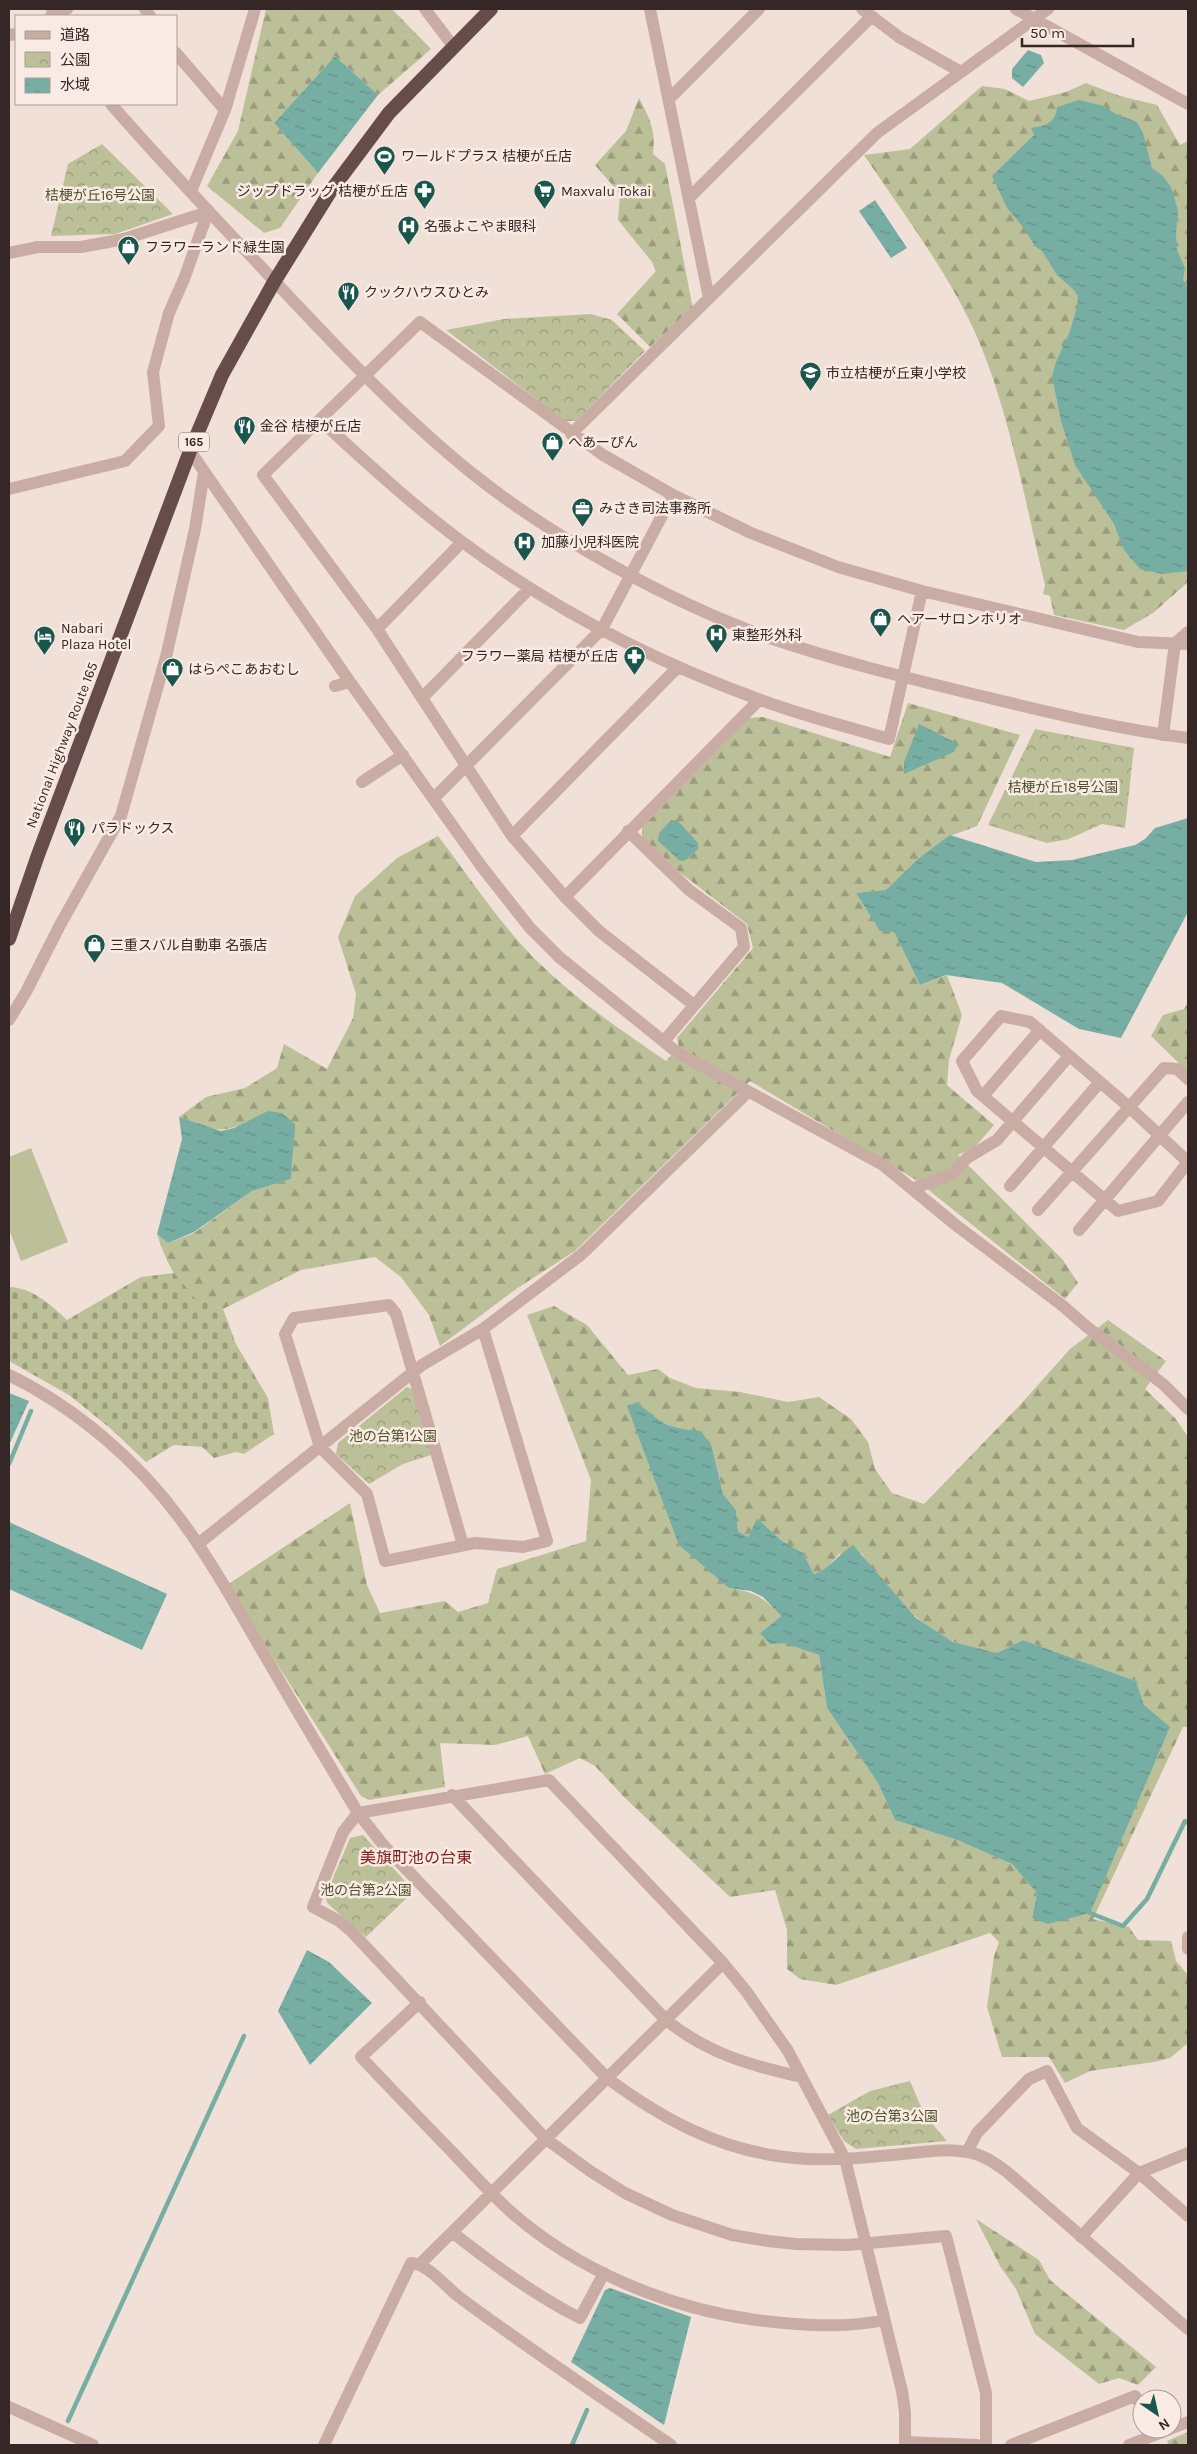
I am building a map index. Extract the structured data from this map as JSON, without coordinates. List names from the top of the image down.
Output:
{
  "streets": {
    "highway": ["165", "National Highway Route 165"]
  },
  "districts": ["美旗町池の台東"],
  "parks": [
    "桔梗が丘16号公園",
    "桔梗が丘18号公園",
    "池の台第1公園",
    "池の台第2公園",
    "池の台第3公園"
  ],
  "places": {
    "sports": ["ワールドプラス 桔梗が丘店"],
    "pharmacy": ["ジップドラッグ 桔梗が丘店", "フラワー薬局 桔梗が丘店"],
    "supermarket": ["Maxvalu Tokai"],
    "hospital": ["名張よこやま眼科", "加藤小児科医院", "東整形外科"],
    "shop": [
      "フラワーランド緑生園",
      "へあーぴん",
      "ヘアーサロンホリオ",
      "はらぺこあおむし",
      "三重スバル自動車 名張店"
    ],
    "restaurant": ["クックハウスひとみ", "金谷 桔梗が丘店", "パラドックス"],
    "school or university": ["市立桔梗が丘東小学校"],
    "office": ["みさき司法事務所"],
    "hotel": ["Nabari Plaza Hotel"]
  },
  "legend": ["道路", "公園", "水域"],
  "scale_bar": "50 m",
  "north": "bottom right"
}
